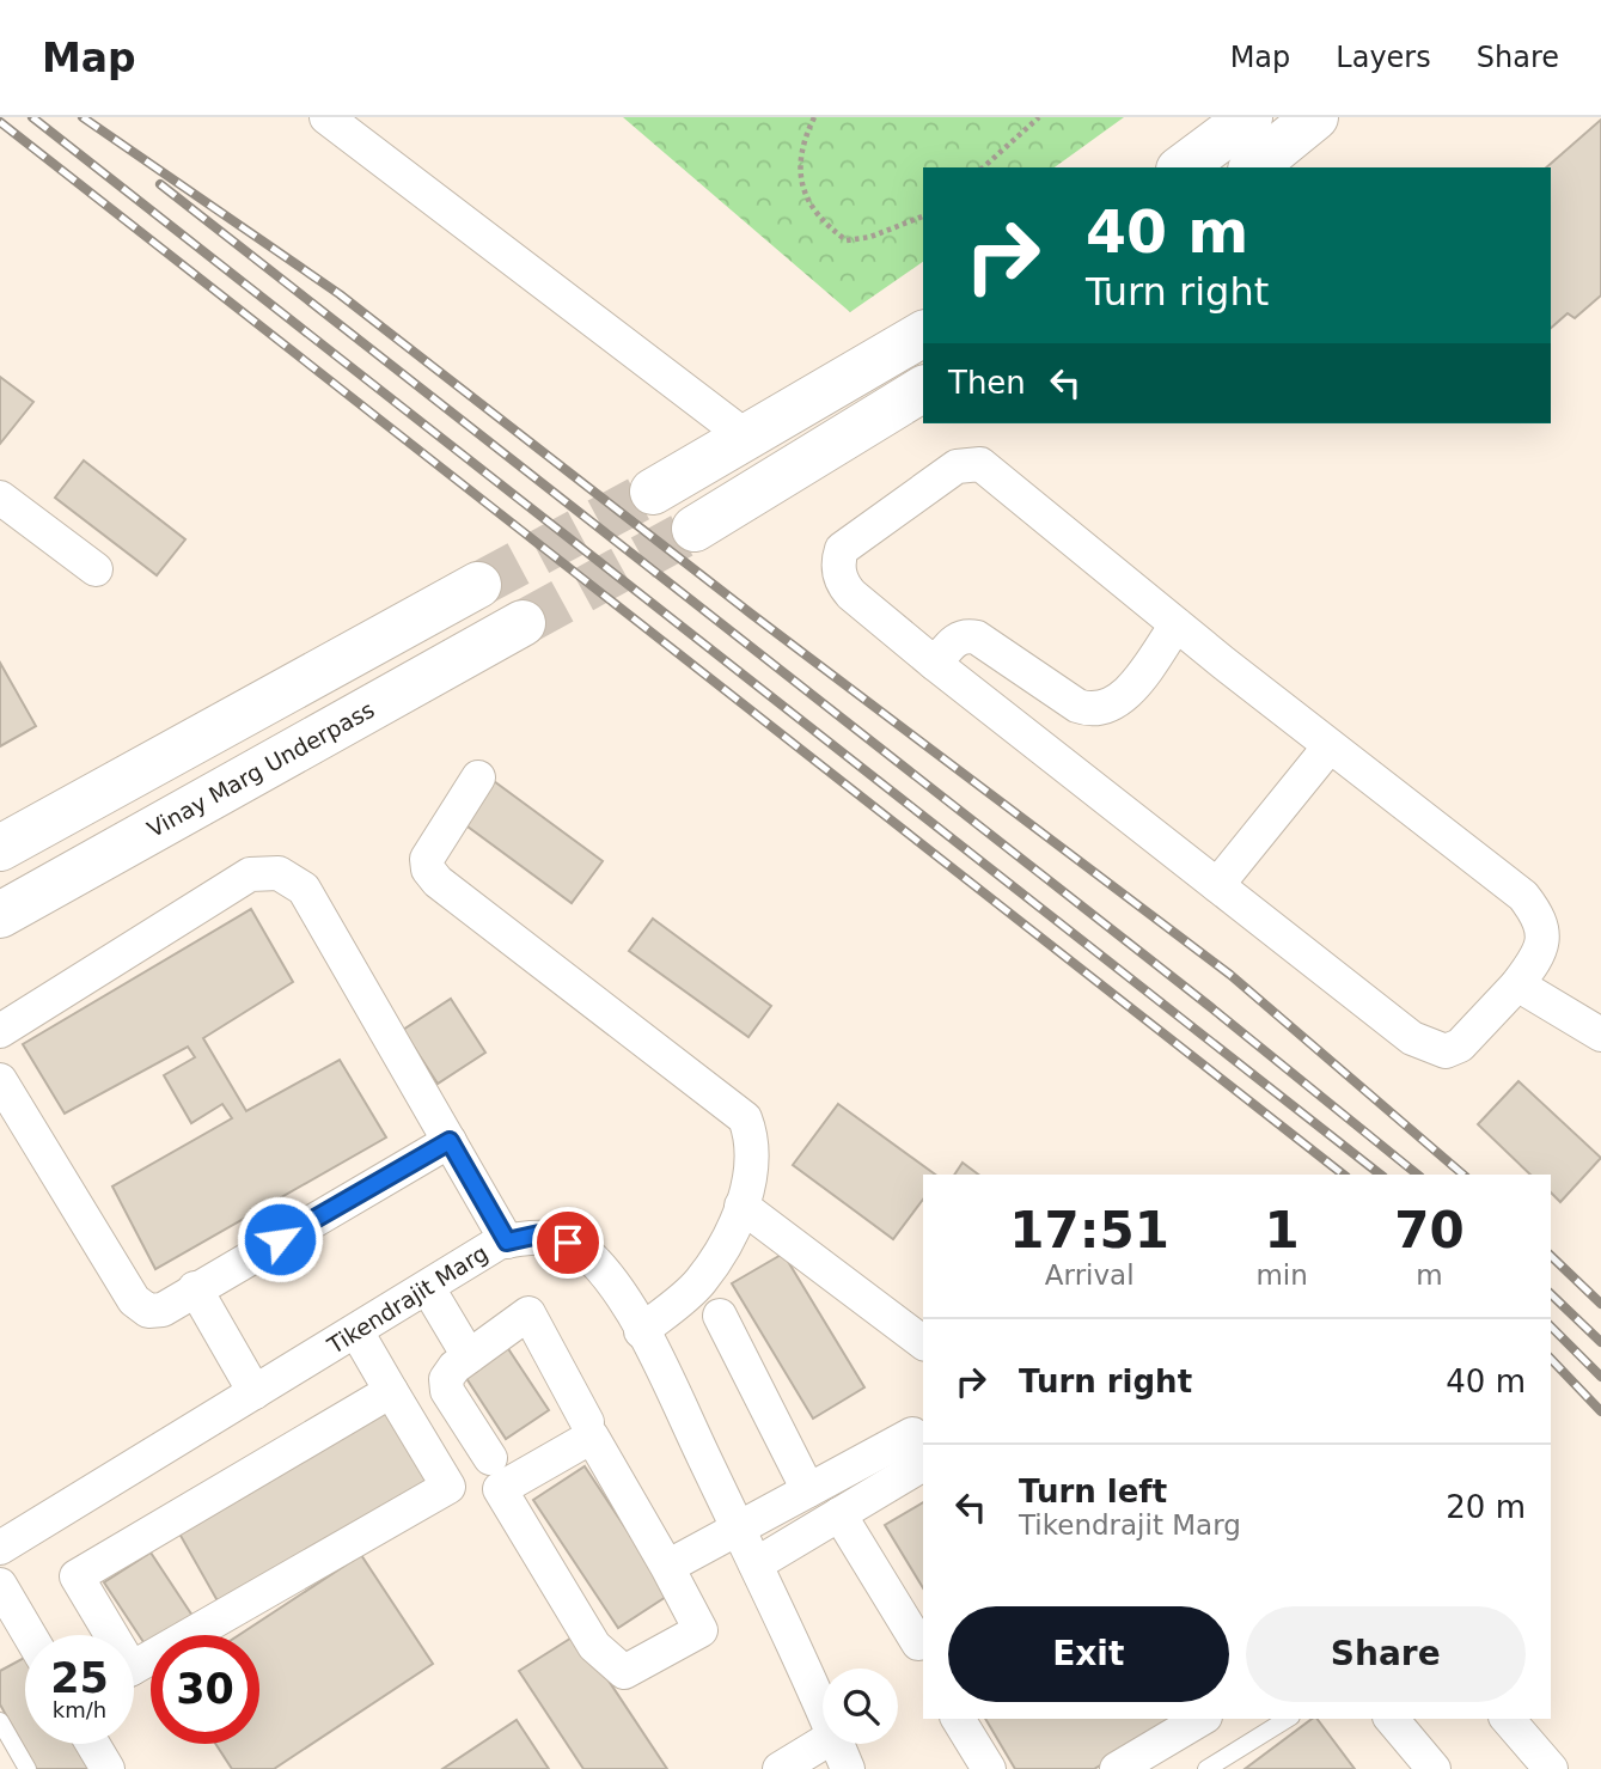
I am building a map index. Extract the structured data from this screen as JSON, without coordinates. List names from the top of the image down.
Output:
{
  "streets": {
    "main road": ["Vinay Marg Underpass"],
    "street": ["Tikendrajit Marg"]
  },
  "page": {
    "header": "Map",
    "nav": ["Map", "Layers", "Share"],
    "turn": ["40 m", "Turn right"],
    "then": "Then",
    "eta": [
      "17:51",
      "Arrival",
      "1",
      "min",
      "70",
      "m"
    ],
    "list": [
      {
        "name": "Turn right",
        "value": "40 m"
      },
      {
        "name": "Turn left",
        "note": "Tikendrajit Marg",
        "value": "20 m"
      }
    ],
    "buttons": ["Exit", "Share"],
    "speed": "25 km/h",
    "limit": "30"
  }
}
